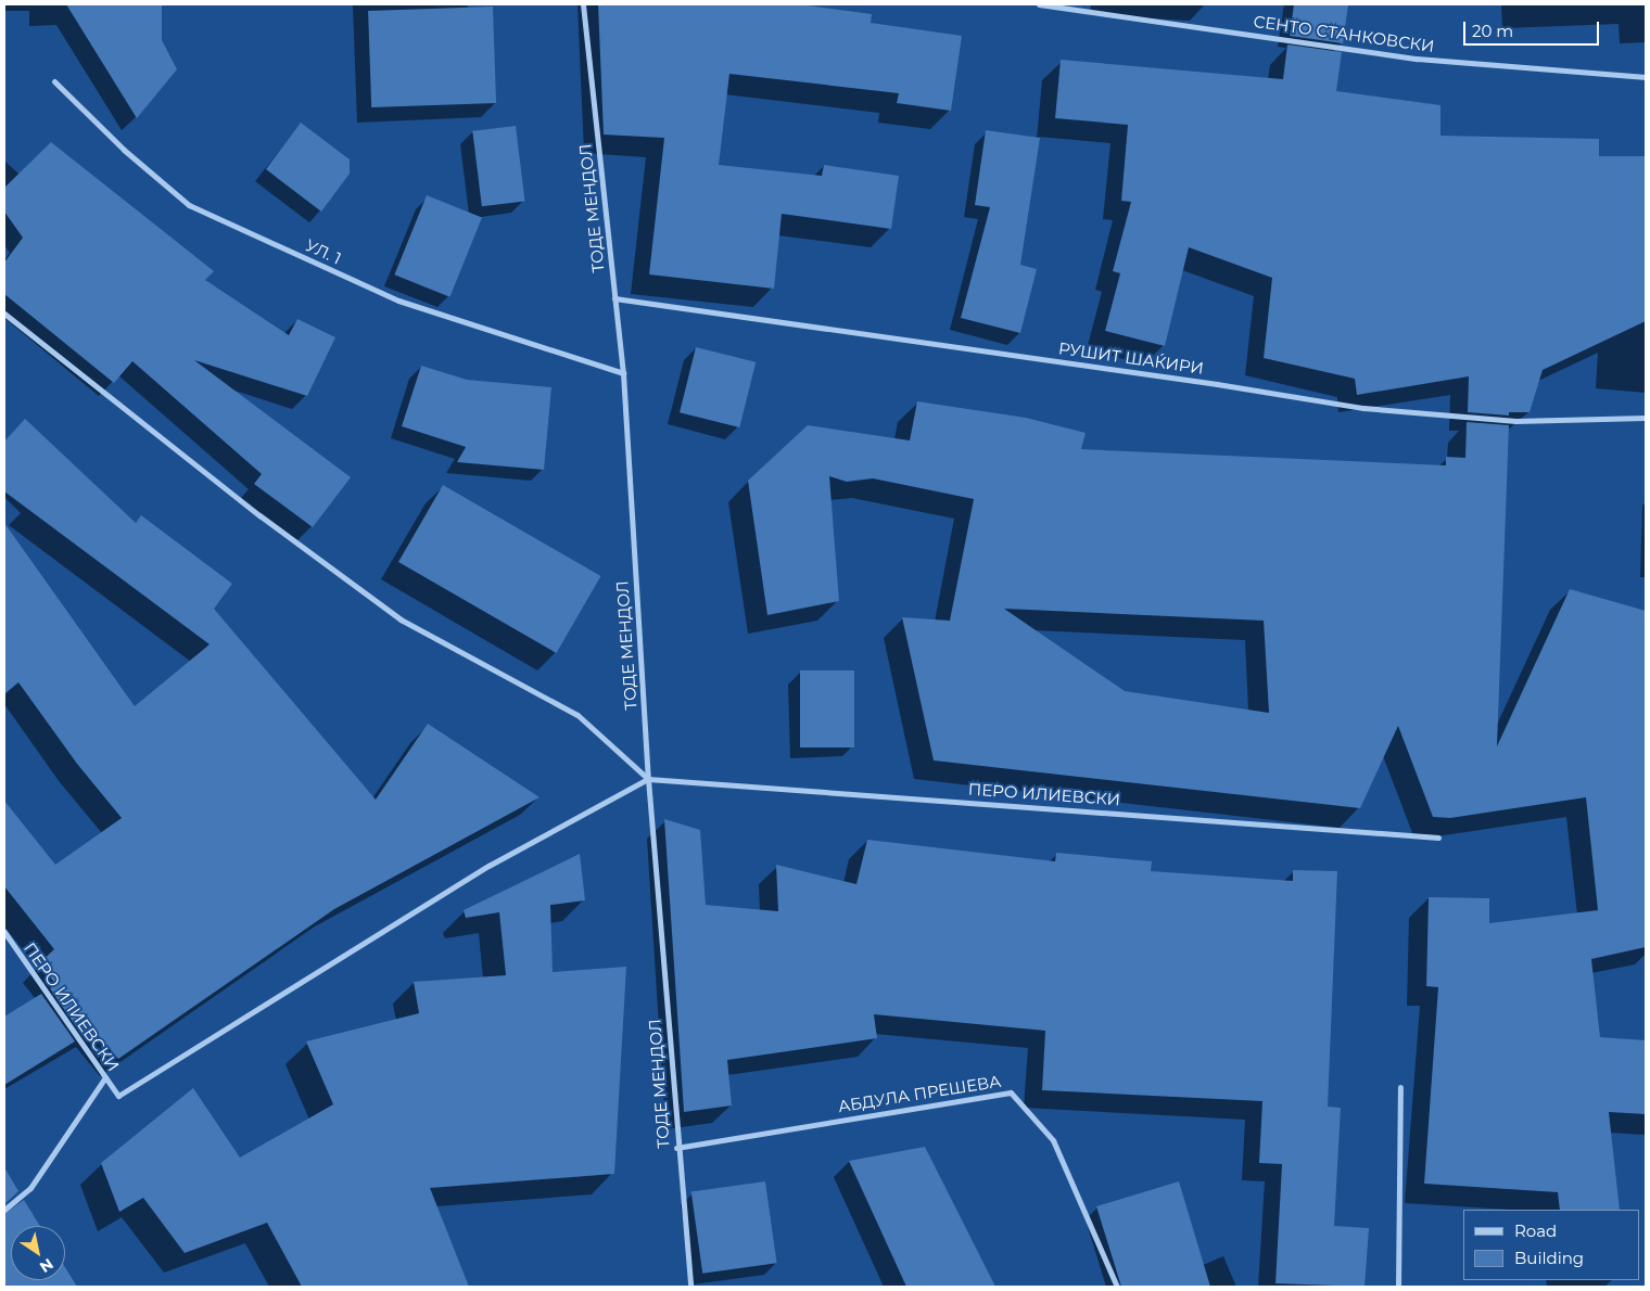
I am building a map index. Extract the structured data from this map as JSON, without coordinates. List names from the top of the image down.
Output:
{
  "streets": {
    "street": [
      "СЕНТО СТАНКОВСКИ",
      "ТОДЕ МЕНДОЛ",
      "УЛ. 1",
      "РУШИТ ШАЌИРИ",
      "ПЕРО ИЛИЕВСКИ",
      "АБДУЛА ПРЕШЕВА"
    ]
  },
  "crossings": [
    ["ТОДЕ МЕНДОЛ", "УЛ. 1"],
    ["ТОДЕ МЕНДОЛ", "РУШИТ ШАЌИРИ"],
    ["ТОДЕ МЕНДОЛ", "ПЕРО ИЛИЕВСКИ"],
    ["ТОДЕ МЕНДОЛ", "АБДУЛА ПРЕШЕВА"]
  ],
  "legend": ["Road", "Building"],
  "scale_bar": "20 m",
  "north": "bottom right"
}
